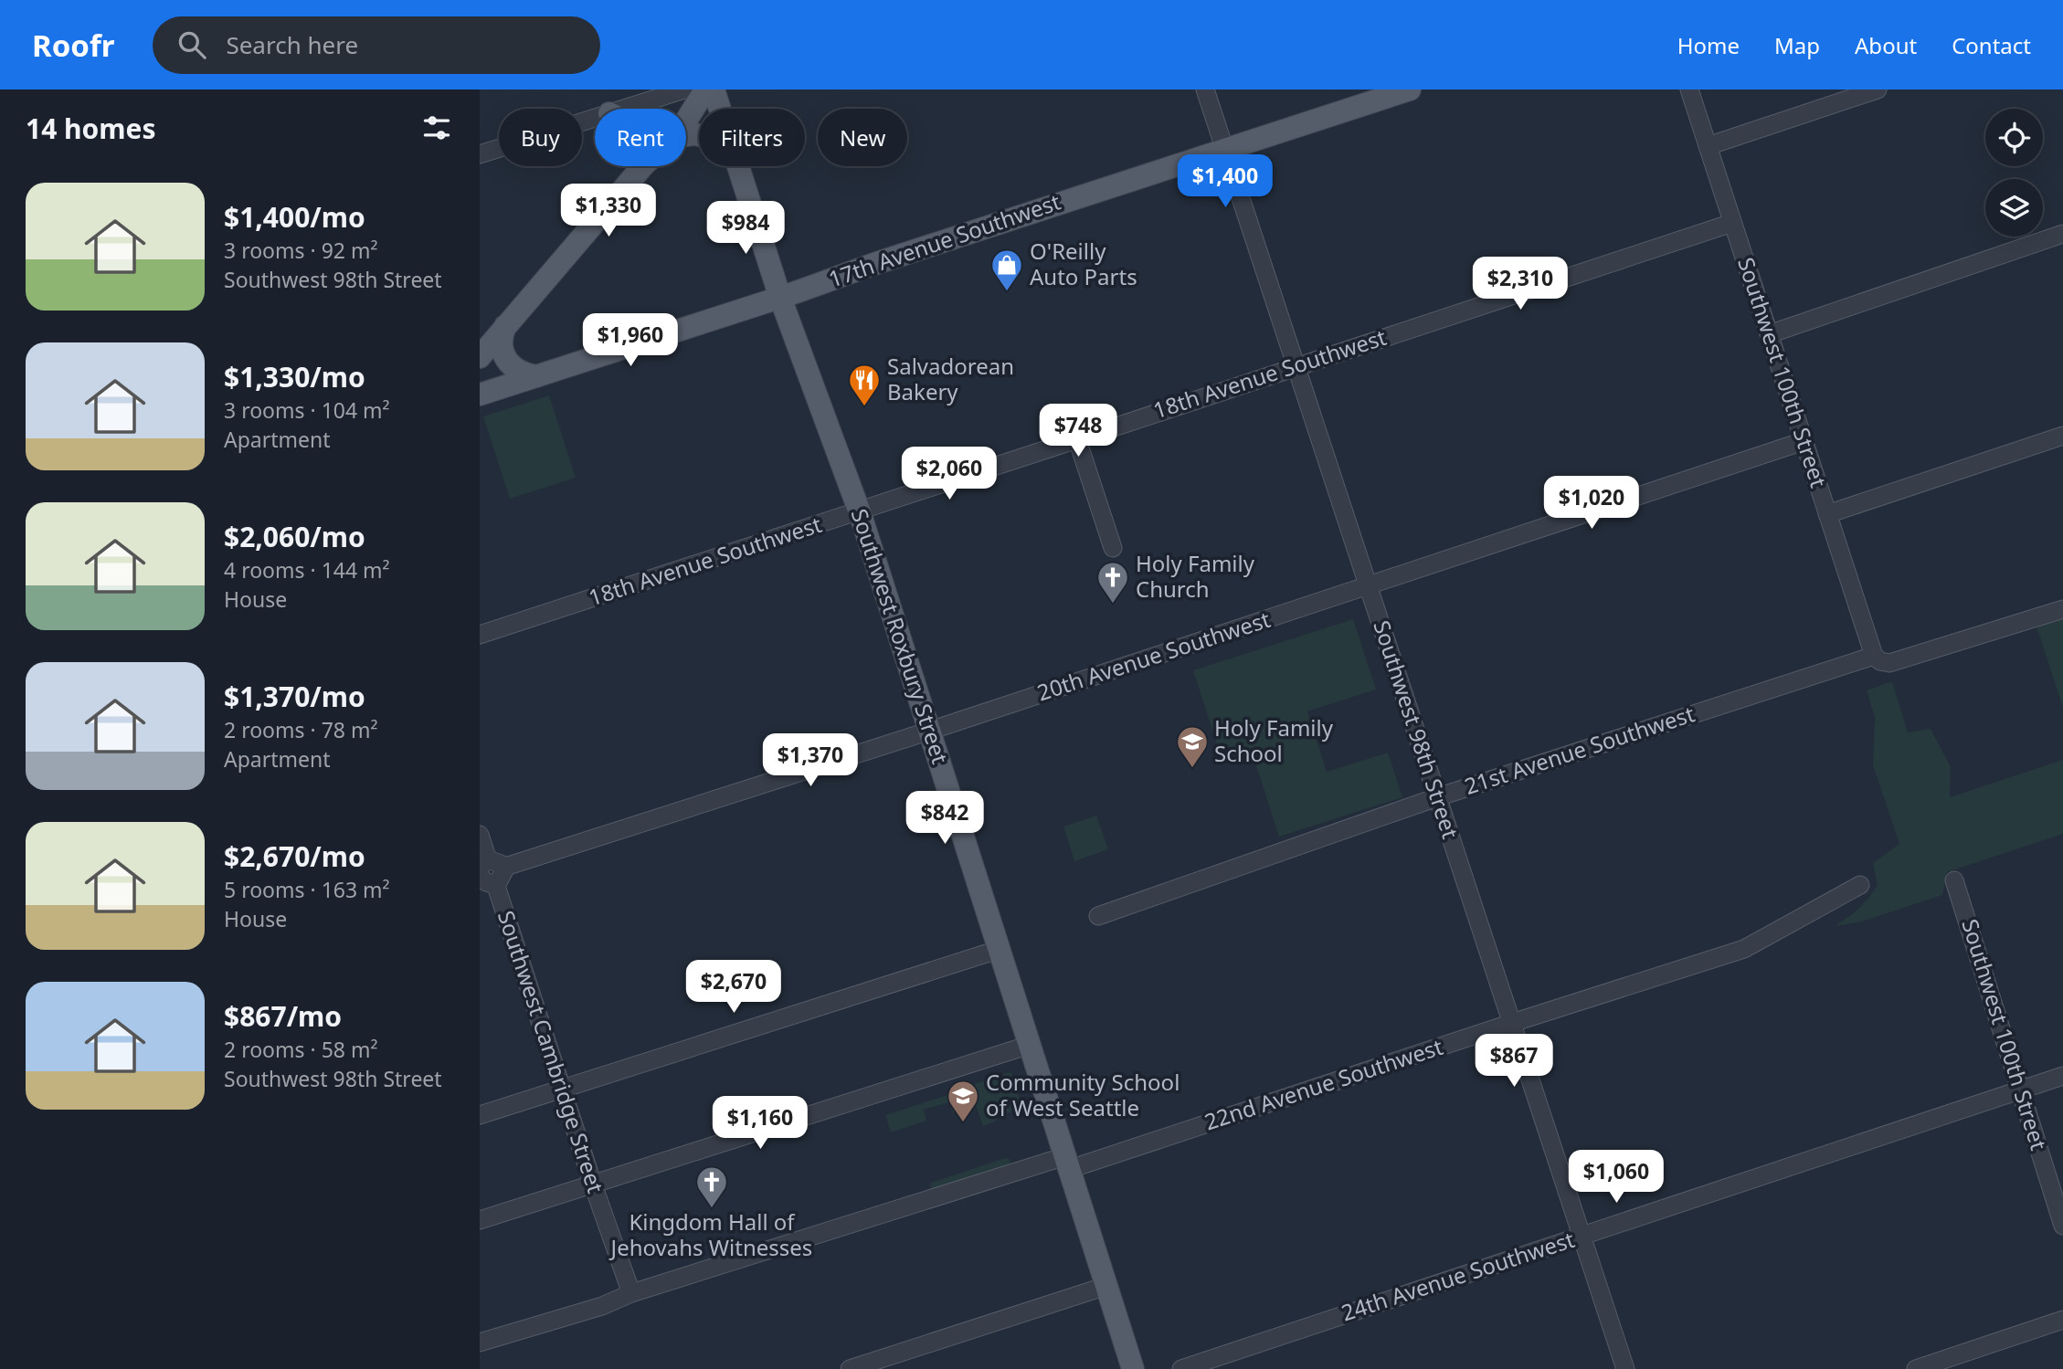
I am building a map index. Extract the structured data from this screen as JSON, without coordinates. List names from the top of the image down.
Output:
{
  "streets": {
    "main road": ["17th Avenue Southwest", "Southwest Roxbury Street"],
    "street": [
      "Southwest 100th Street",
      "18th Avenue Southwest",
      "20th Avenue Southwest",
      "Southwest 98th Street",
      "21st Avenue Southwest",
      "Southwest Cambridge Street",
      "22nd Avenue Southwest",
      "24th Avenue Southwest"
    ]
  },
  "crossings": [
    ["17th Avenue Southwest", "Southwest Roxbury Street"],
    ["17th Avenue Southwest", "Southwest 98th Street"],
    ["Southwest 100th Street", "18th Avenue Southwest"],
    ["Southwest 100th Street", "20th Avenue Southwest"],
    ["Southwest 100th Street", "21st Avenue Southwest"],
    ["Southwest 100th Street", "24th Avenue Southwest"],
    ["18th Avenue Southwest", "Southwest Roxbury Street"],
    ["18th Avenue Southwest", "Southwest 98th Street"],
    ["Southwest Roxbury Street", "20th Avenue Southwest"],
    ["Southwest Roxbury Street", "22nd Avenue Southwest"],
    ["20th Avenue Southwest", "Southwest 98th Street"],
    ["20th Avenue Southwest", "Southwest Cambridge Street"],
    ["Southwest 98th Street", "21st Avenue Southwest"],
    ["Southwest 98th Street", "22nd Avenue Southwest"],
    ["Southwest 98th Street", "24th Avenue Southwest"],
    ["Southwest Cambridge Street", "22nd Avenue Southwest"]
  ],
  "places": {
    "shop": ["O'Reilly Auto Parts"],
    "restaurant": ["Salvadorean Bakery"],
    "church": ["Holy Family Church", "Kingdom Hall of Jehovahs Witnesses"],
    "school or university": ["Holy Family School", "Community School of West Seattle"]
  },
  "page": {
    "header": "Roofr",
    "search": "Search here",
    "nav": [
      "Home",
      "Map",
      "About",
      "Contact"
    ],
    "heading": "14 homes",
    "chip": [
      "Buy",
      "Rent",
      "Filters",
      "New"
    ],
    "price": [
      "$1,400",
      "$1,330",
      "$984",
      "$2,310",
      "$1,960",
      "$748",
      "$2,060",
      "$1,020",
      "$1,370",
      "$842",
      "$2,670",
      "$867",
      "$1,160",
      "$1,060"
    ],
    "list": [
      {
        "name": "$1,400/mo",
        "note": "3 rooms · 92 m² · Southwest 98th Street"
      },
      {
        "name": "$1,330/mo",
        "note": "3 rooms · 104 m² · Apartment"
      },
      {
        "name": "$2,060/mo",
        "note": "4 rooms · 144 m² · House"
      },
      {
        "name": "$1,370/mo",
        "note": "2 rooms · 78 m² · Apartment"
      },
      {
        "name": "$2,670/mo",
        "note": "5 rooms · 163 m² · House"
      },
      {
        "name": "$867/mo",
        "note": "2 rooms · 58 m² · Southwest 98th Street"
      }
    ]
  }
}
